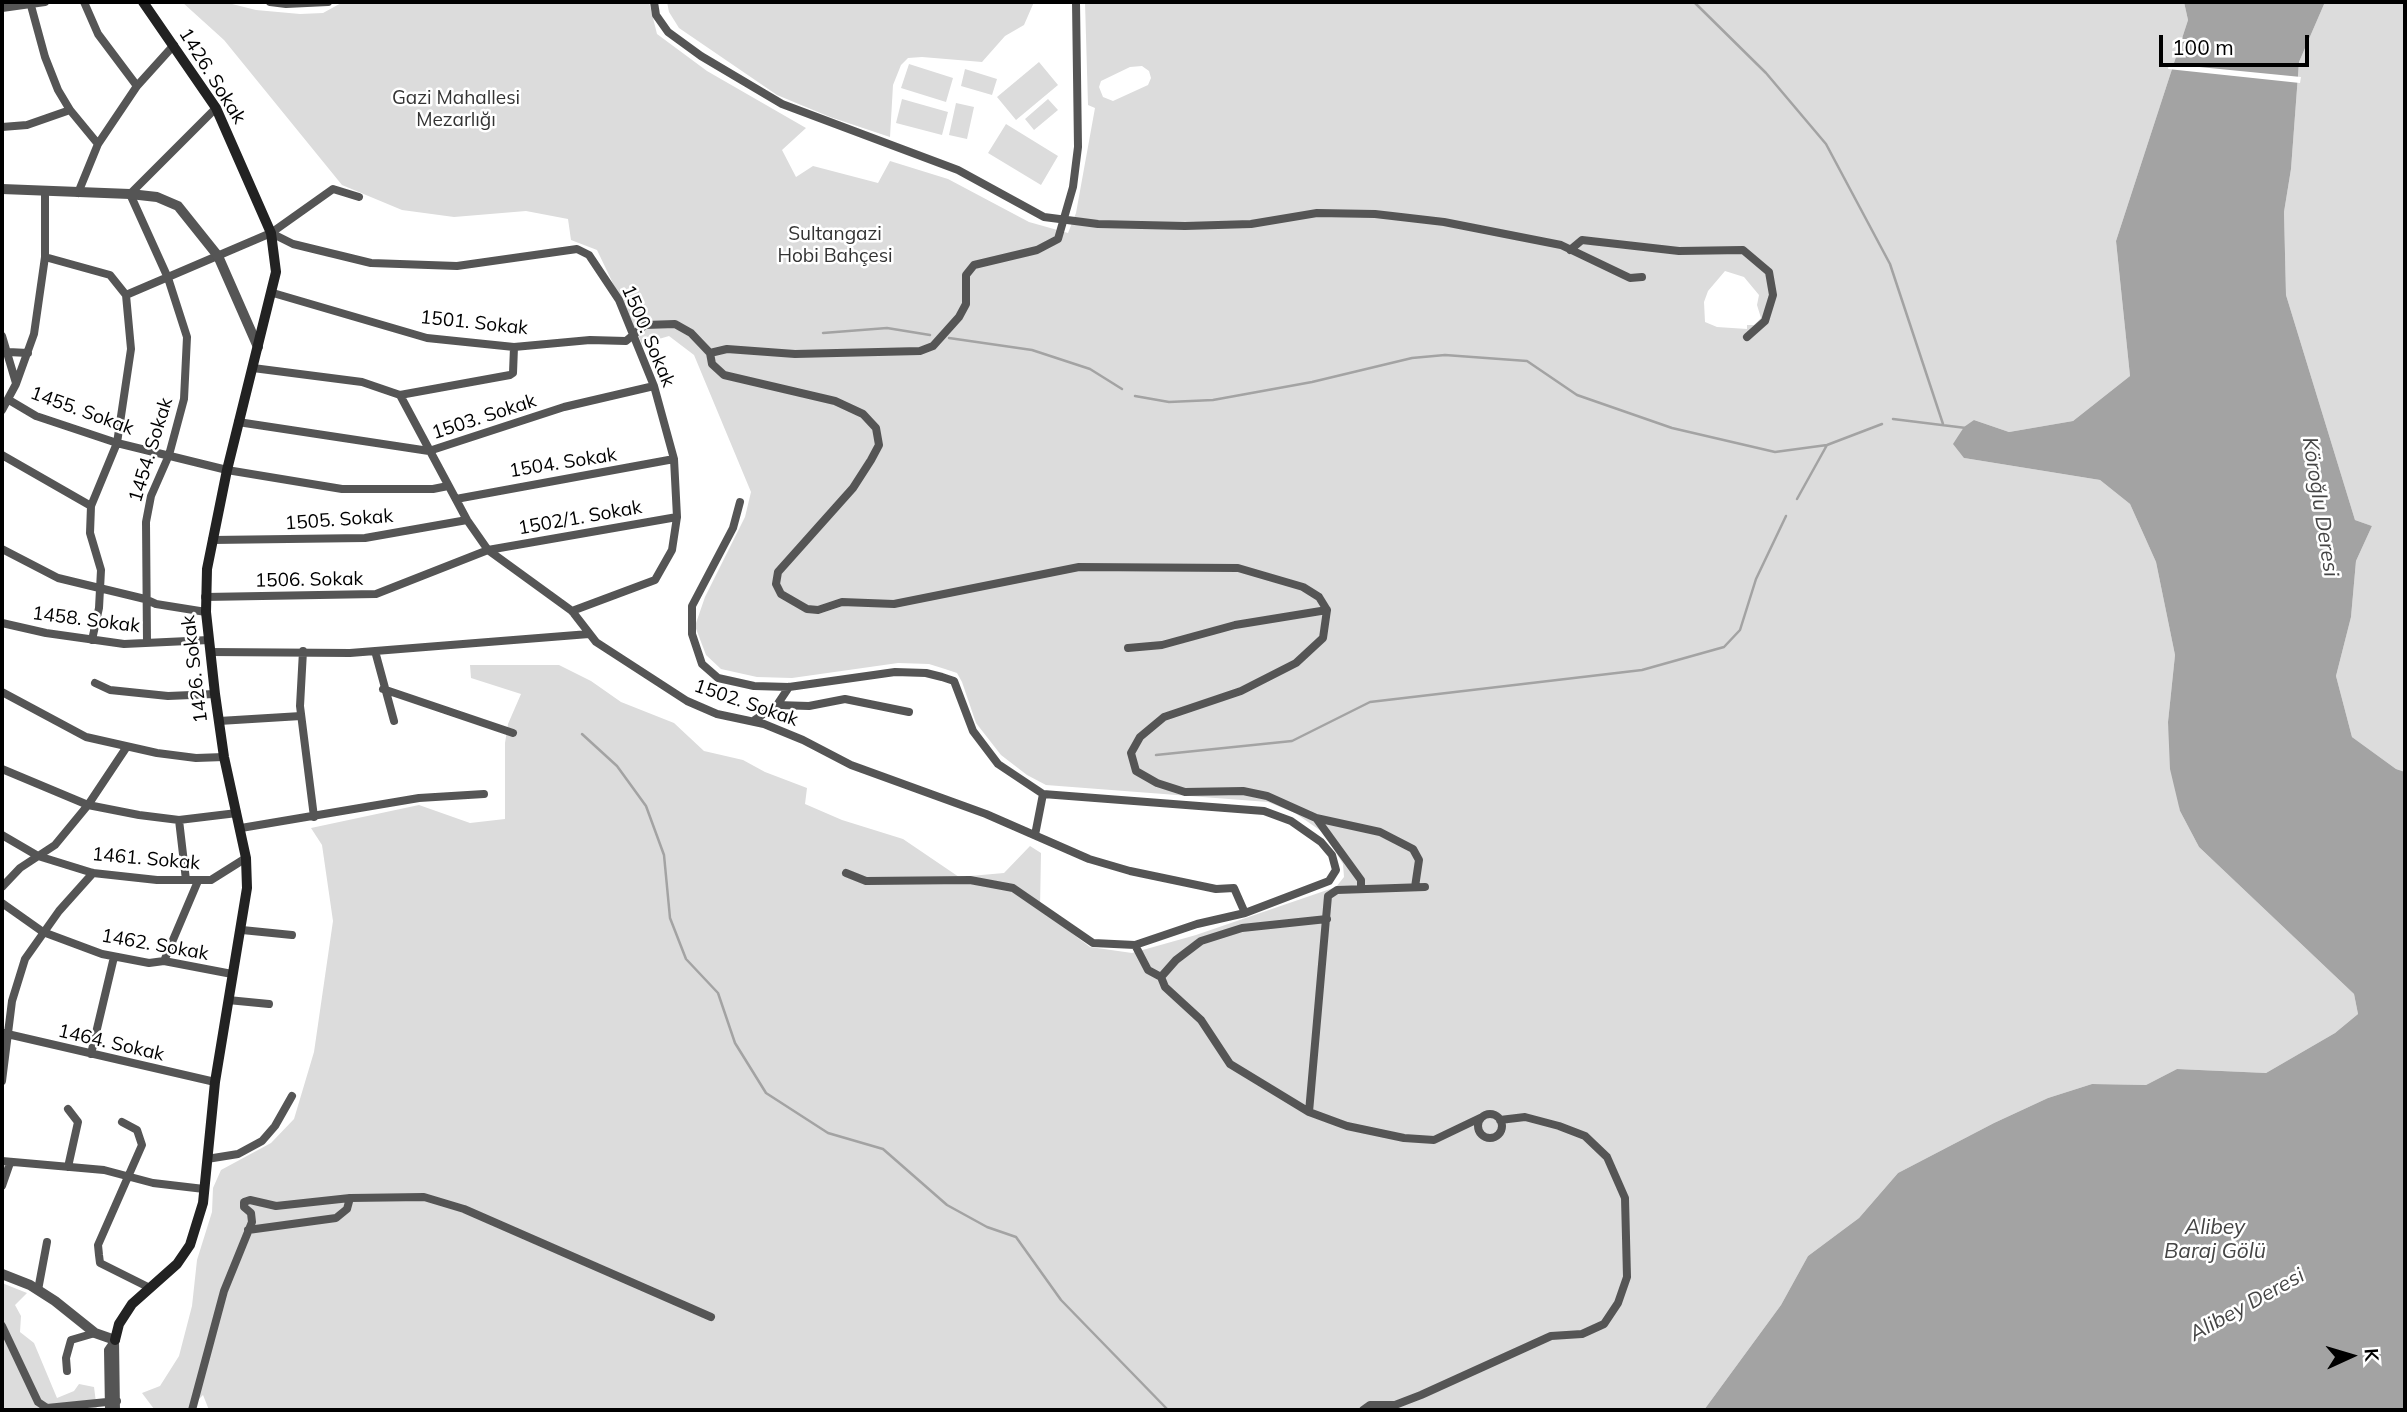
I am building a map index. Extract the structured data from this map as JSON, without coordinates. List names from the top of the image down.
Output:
{
  "streets": {
    "main road": ["1426. Sokak"],
    "street": [
      "1501. Sokak",
      "1500. Sokak",
      "1455. Sokak",
      "1503. Sokak",
      "1454. Sokak",
      "1504. Sokak",
      "1502/1. Sokak",
      "1505. Sokak",
      "1506. Sokak",
      "1458. Sokak",
      "1502. Sokak",
      "1461. Sokak",
      "1462. Sokak",
      "1464. Sokak"
    ]
  },
  "crossings": [
    ["1426. Sokak", "1501. Sokak"],
    ["1426. Sokak", "1500. Sokak"],
    ["1426. Sokak", "1455. Sokak"],
    ["1426. Sokak", "1503. Sokak"],
    ["1426. Sokak", "1505. Sokak"],
    ["1426. Sokak", "1506. Sokak"],
    ["1426. Sokak", "1458. Sokak"],
    ["1426. Sokak", "1461. Sokak"],
    ["1426. Sokak", "1462. Sokak"],
    ["1426. Sokak", "1464. Sokak"],
    ["1501. Sokak", "1500. Sokak"],
    ["1500. Sokak", "1503. Sokak"],
    ["1500. Sokak", "1504. Sokak"],
    ["1500. Sokak", "1502/1. Sokak"],
    ["1500. Sokak", "1502. Sokak"],
    ["1455. Sokak", "1454. Sokak"],
    ["1455. Sokak", "1502. Sokak"],
    ["1503. Sokak", "1502. Sokak"],
    ["1454. Sokak", "1458. Sokak"],
    ["1504. Sokak", "1502. Sokak"],
    ["1502/1. Sokak", "1506. Sokak"],
    ["1502/1. Sokak", "1502. Sokak"],
    ["1505. Sokak", "1502. Sokak"],
    ["1506. Sokak", "1502. Sokak"],
    ["1458. Sokak", "1502. Sokak"]
  ],
  "water": ["Köroğlu Deresi", "Alibey Baraj Gölü", "Alibey Deresi"],
  "parks": ["Gazi Mahallesi Mezarlığı", "Sultangazi Hobi Bahçesi"],
  "scale_bar": "100 m",
  "north": "right"
}
